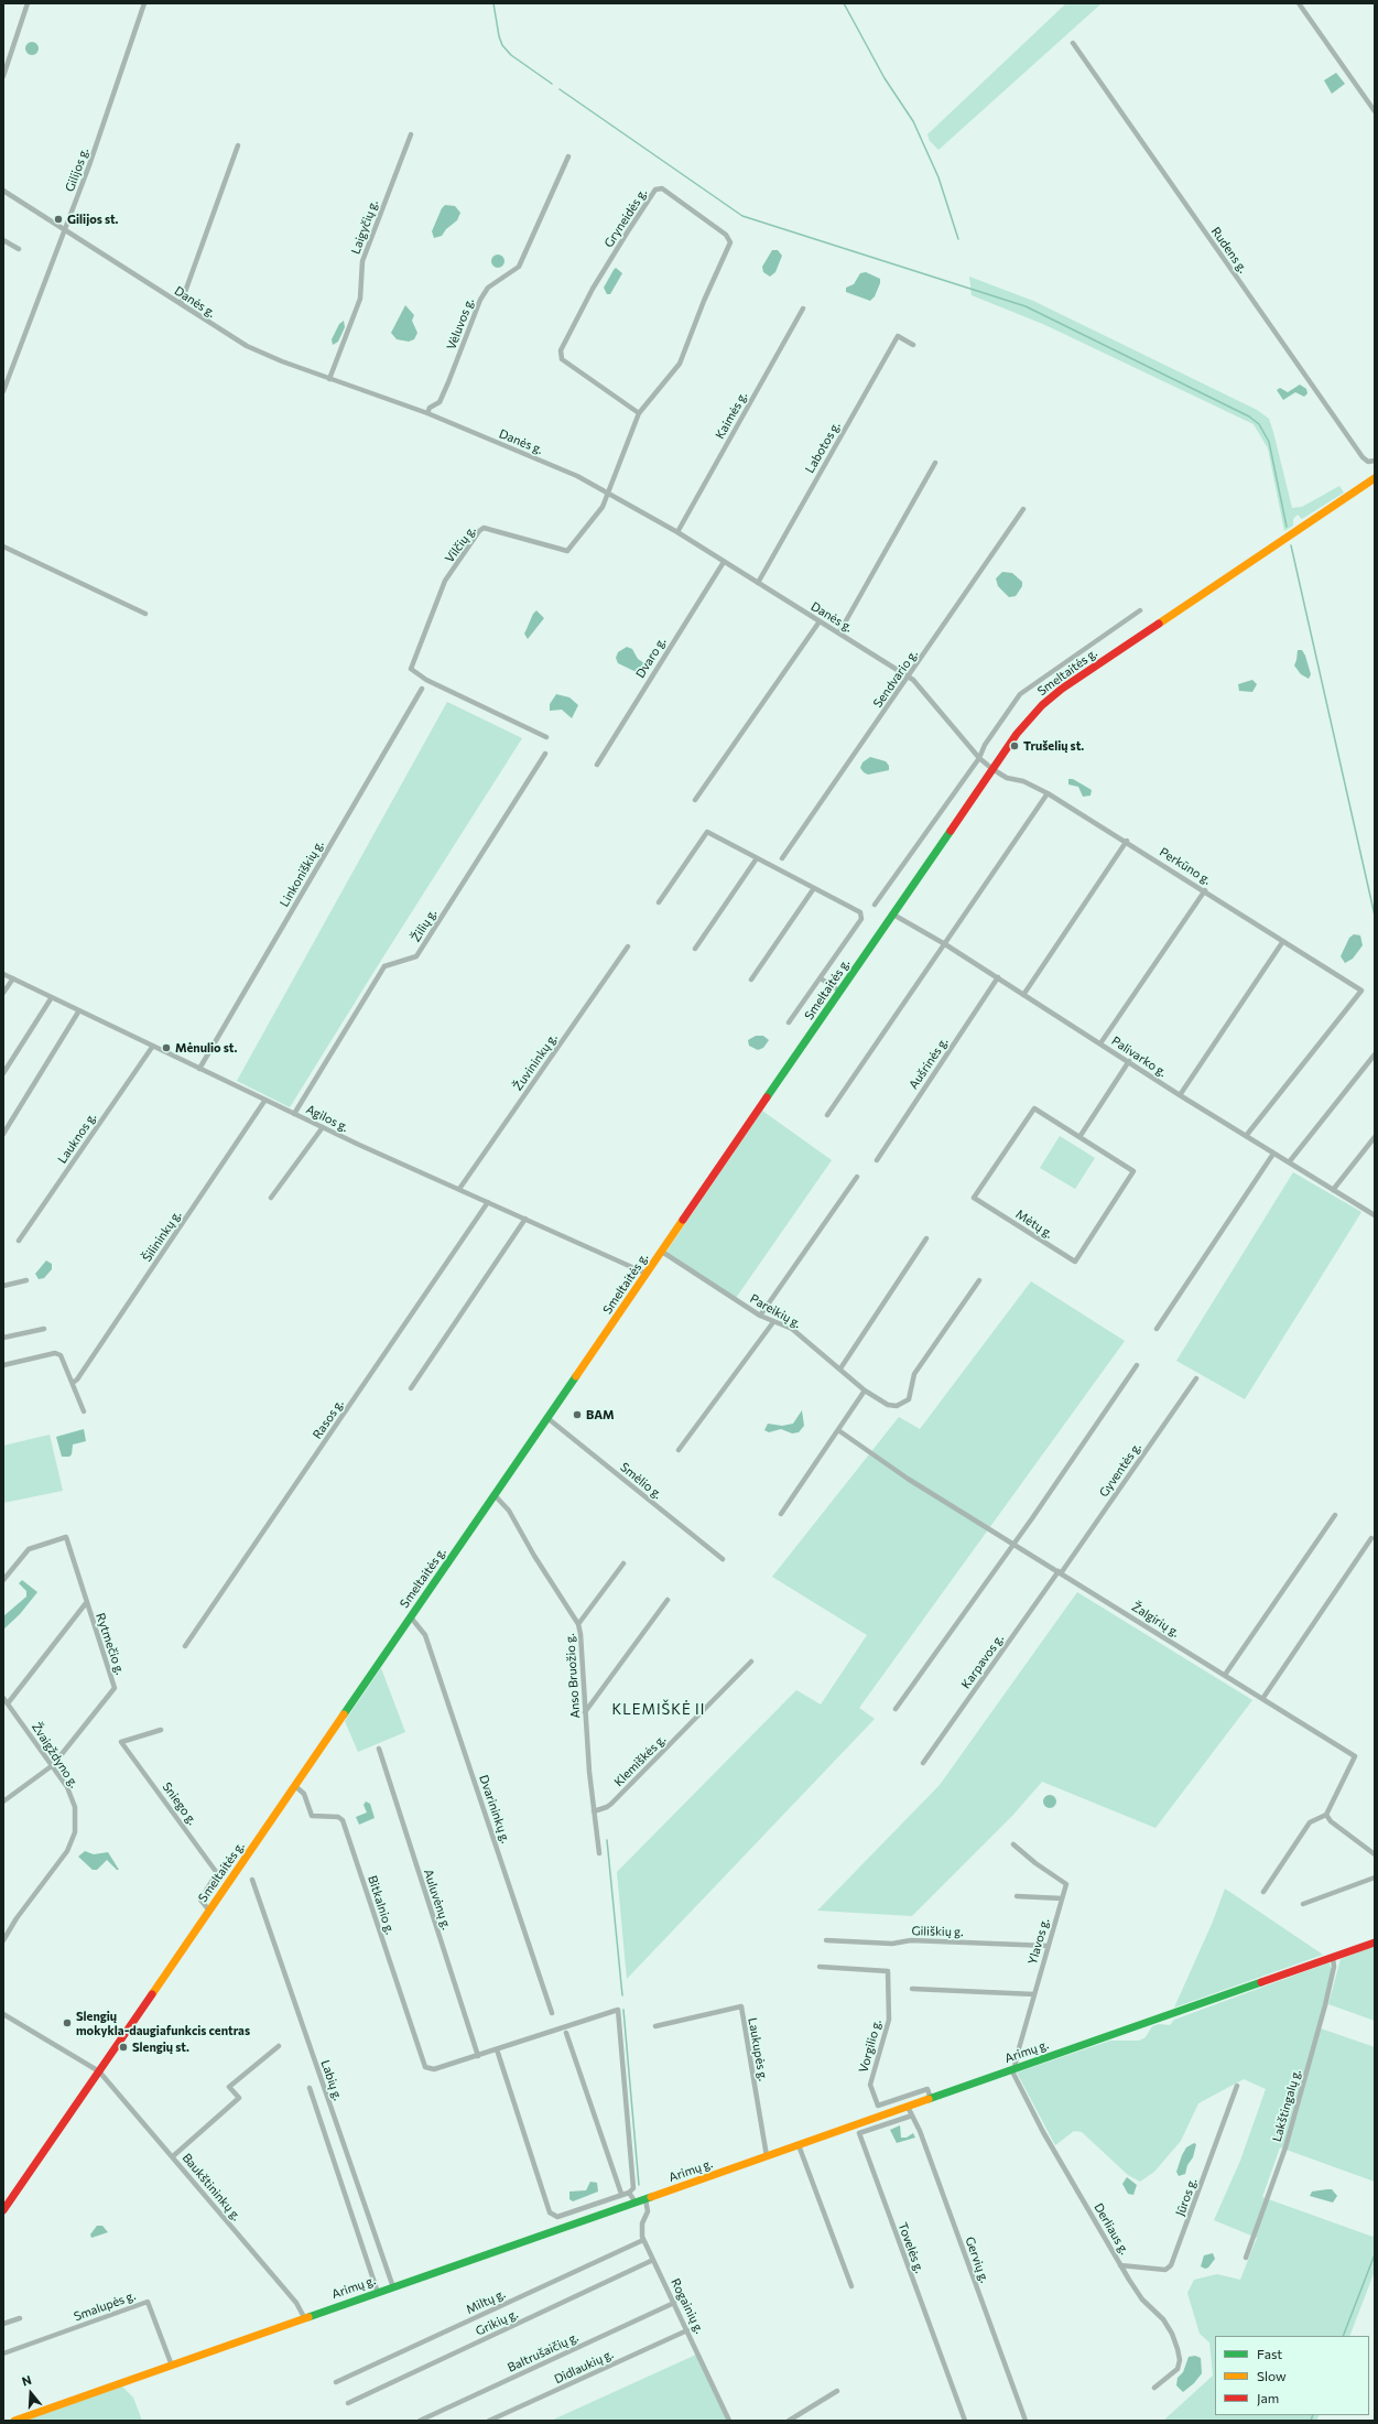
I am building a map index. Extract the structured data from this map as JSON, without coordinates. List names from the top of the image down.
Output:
{
  "streets": {
    "main road": ["Smeltaitės g.", "Arimų g."],
    "street": [
      "Gilijos g.",
      "Gryneidės g.",
      "Laigyčių g.",
      "Rudens g.",
      "Danės g.",
      "Vėluvos g.",
      "Kaimės g.",
      "Labotos g.",
      "Vilčių g.",
      "Dvaro g.",
      "Sendvario g.",
      "Perkūno g.",
      "Linkoniškių g.",
      "Žilių g.",
      "Palivarko g.",
      "Žuvininkų g.",
      "Aušrinės g.",
      "Agilos g.",
      "Lauknos g.",
      "Mėtų g.",
      "Šilininkų g.",
      "Pareikių g.",
      "Rasos g.",
      "Gyventės g.",
      "Smėlio g.",
      "Žalgirių g.",
      "Rytmečio g.",
      "Karpavos g.",
      "Anso Bruožio g.",
      "Žvaigždyno g.",
      "Klemiškės g.",
      "Sniego g.",
      "Dvarininkų g.",
      "Auluvėnų g.",
      "Bitkalnio g.",
      "Giliškių g.",
      "Ylavos g.",
      "Vorgilio g.",
      "Laukupės g.",
      "Labių g.",
      "Lakštingalų g.",
      "Baukštininkų g.",
      "Jūros g.",
      "Derliaus g.",
      "Tovelės g.",
      "Gervių g.",
      "Miltų g.",
      "Smalupės g.",
      "Rogainių g.",
      "Grikių g.",
      "Baltrušaičių g.",
      "Didlaukių g."
    ]
  },
  "crossings": [
    ["Gilijos g.", "Danės g."],
    ["Gryneidės g.", "Danės g."],
    ["Gryneidės g.", "Vilčių g."],
    ["Laigyčių g.", "Danės g."],
    ["Danės g.", "Vėluvos g."],
    ["Danės g.", "Kaimės g."],
    ["Danės g.", "Labotos g."],
    ["Danės g.", "Vilčių g."],
    ["Danės g.", "Dvaro g."],
    ["Danės g.", "Smeltaitės g."],
    ["Danės g.", "Sendvario g."],
    ["Danės g.", "Perkūno g."],
    ["Smeltaitės g.", "Perkūno g."],
    ["Smeltaitės g.", "Palivarko g."],
    ["Smeltaitės g.", "Agilos g."],
    ["Smeltaitės g.", "Pareikių g."],
    ["Smeltaitės g.", "Smėlio g."],
    ["Smeltaitės g.", "Anso Bruožio g."],
    ["Smeltaitės g.", "Sniego g."],
    ["Smeltaitės g.", "Dvarininkų g."],
    ["Smeltaitės g.", "Bitkalnio g."],
    ["Smeltaitės g.", "Baukštininkų g."],
    ["Perkūno g.", "Palivarko g."],
    ["Linkoniškių g.", "Agilos g."],
    ["Žilių g.", "Agilos g."],
    ["Palivarko g.", "Aušrinės g."],
    ["Žuvininkų g.", "Agilos g."],
    ["Agilos g.", "Lauknos g."],
    ["Agilos g.", "Šilininkų g."],
    ["Agilos g.", "Rasos g."],
    ["Gyventės g.", "Žalgirių g."],
    ["Gyventės g.", "Karpavos g."],
    ["Žalgirių g.", "Karpavos g."],
    ["Rytmečio g.", "Žvaigždyno g."],
    ["Anso Bruožio g.", "Klemiškės g."],
    ["Auluvėnų g.", "Bitkalnio g."],
    ["Giliškių g.", "Ylavos g."],
    ["Ylavos g.", "Arimų g."],
    ["Ylavos g.", "Derliaus g."],
    ["Vorgilio g.", "Arimų g."],
    ["Laukupės g.", "Arimų g."],
    ["Arimų g.", "Labių g."],
    ["Arimų g.", "Lakštingalų g."],
    ["Arimų g.", "Baukštininkų g."],
    ["Arimų g.", "Derliaus g."],
    ["Arimų g.", "Gervių g."],
    ["Arimų g.", "Smalupės g."],
    ["Jūros g.", "Derliaus g."],
    ["Tovelės g.", "Gervių g."],
    ["Miltų g.", "Rogainių g."],
    ["Rogainių g.", "Grikių g."],
    ["Rogainių g.", "Baltrušaičių g."],
    ["Rogainių g.", "Didlaukių g."]
  ],
  "districts": ["KLEMIŠKĖ II"],
  "places": [
    "Gilijos st.",
    "Trušelių st.",
    "Mėnulio st.",
    "BAM",
    "Slengių mokykla-daugiafunkcis centras",
    "Slengių st."
  ],
  "legend": ["Fast", "Slow", "Jam"],
  "north": "top"
}
